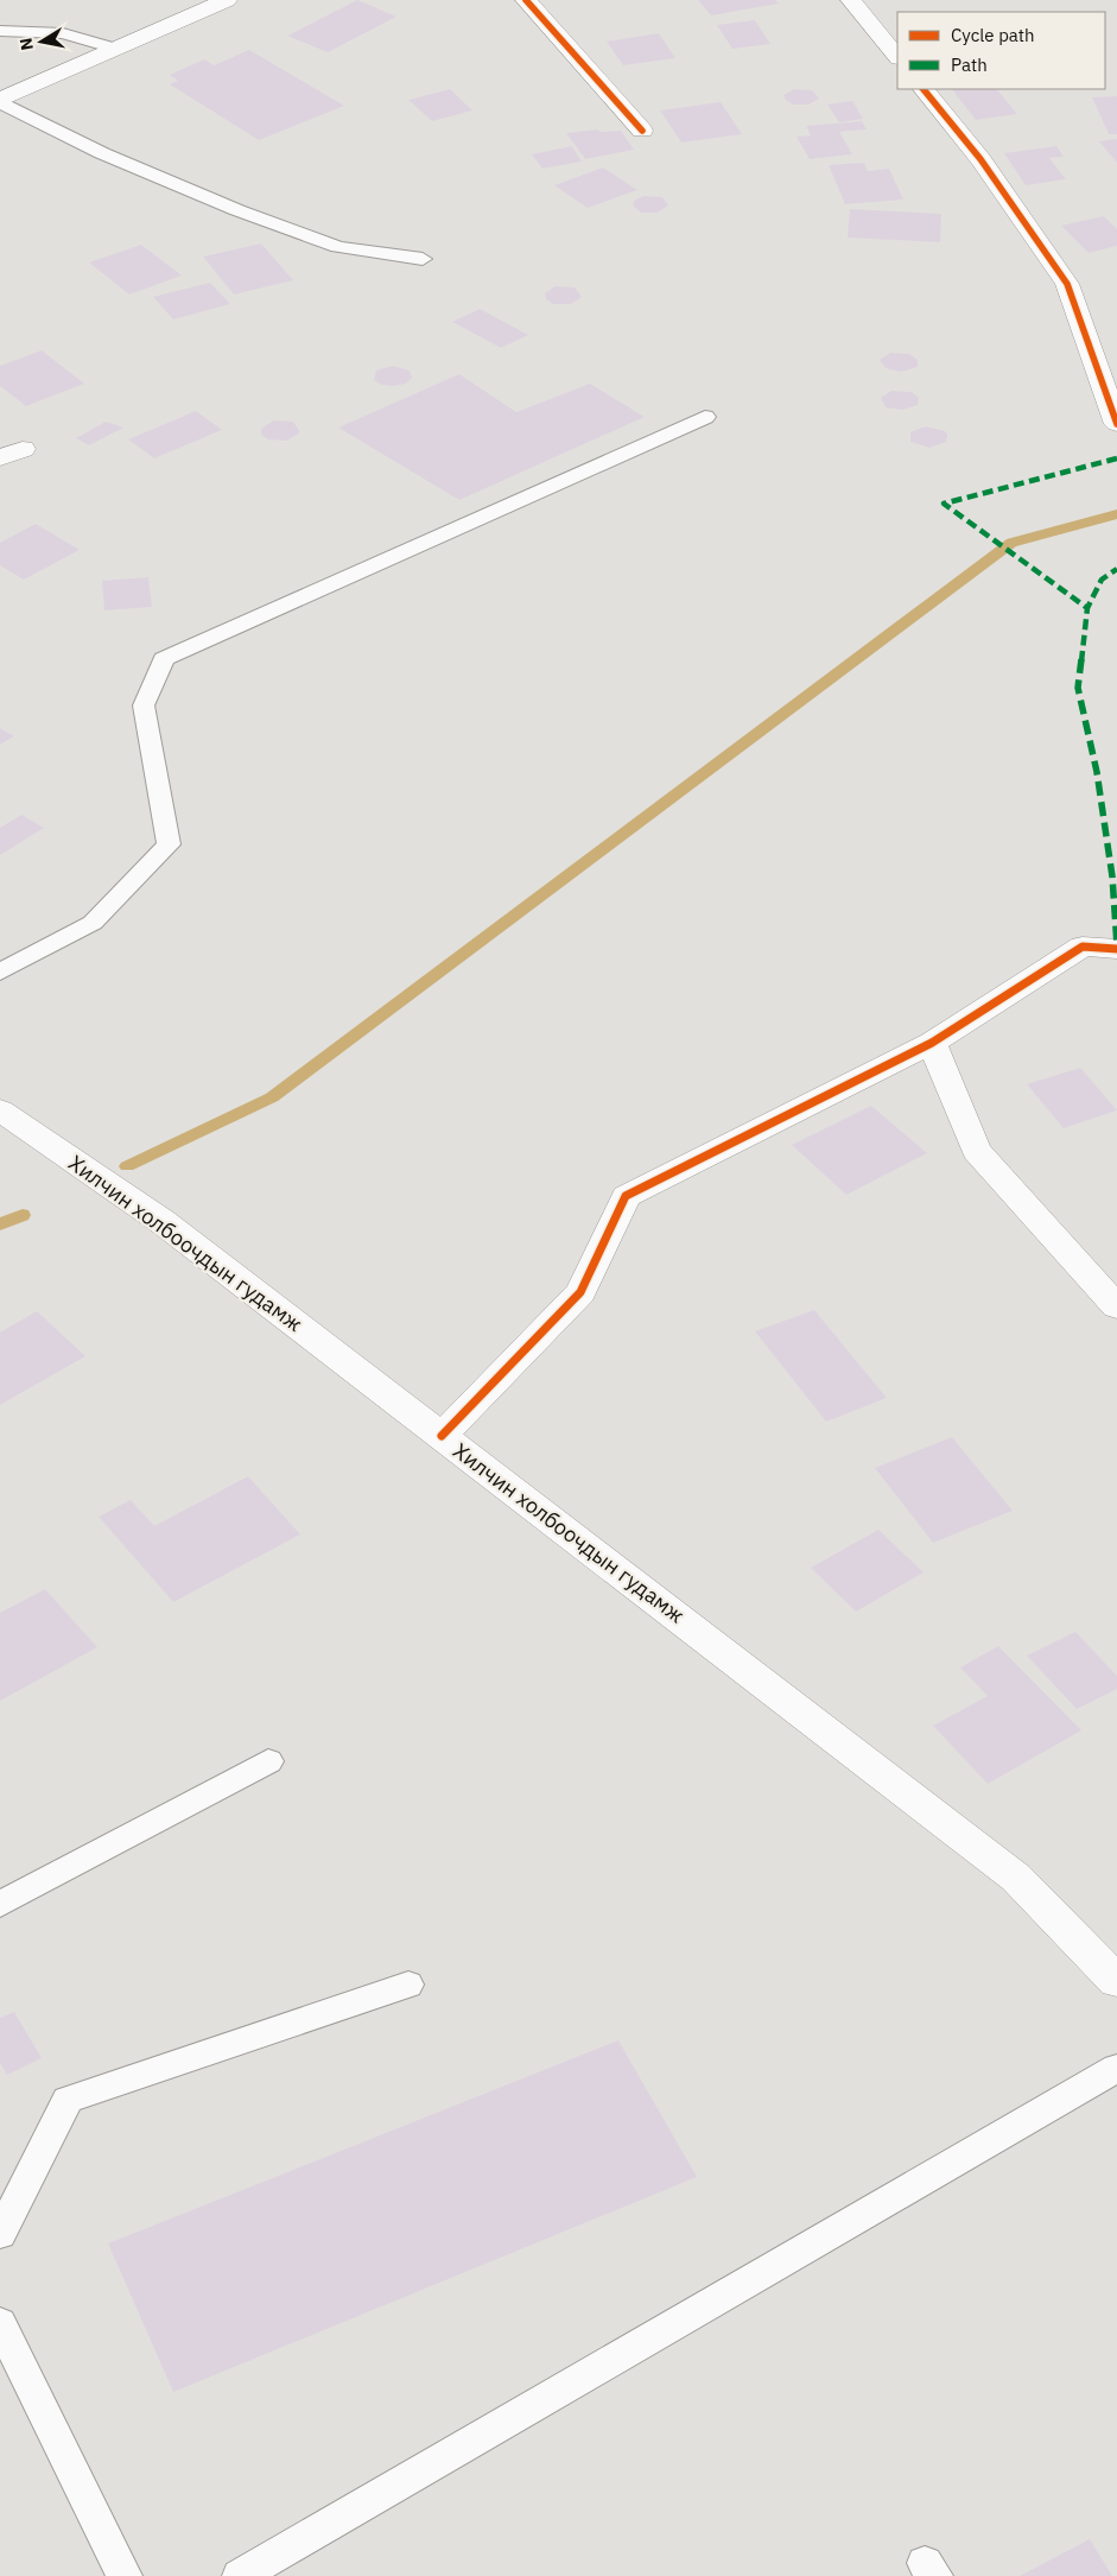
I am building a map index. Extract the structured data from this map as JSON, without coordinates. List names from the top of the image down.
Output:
{
  "streets": {
    "street": ["Хилчин холбоочдын гудамж"]
  },
  "legend": ["Cycle path", "Path"],
  "north": "left"
}
